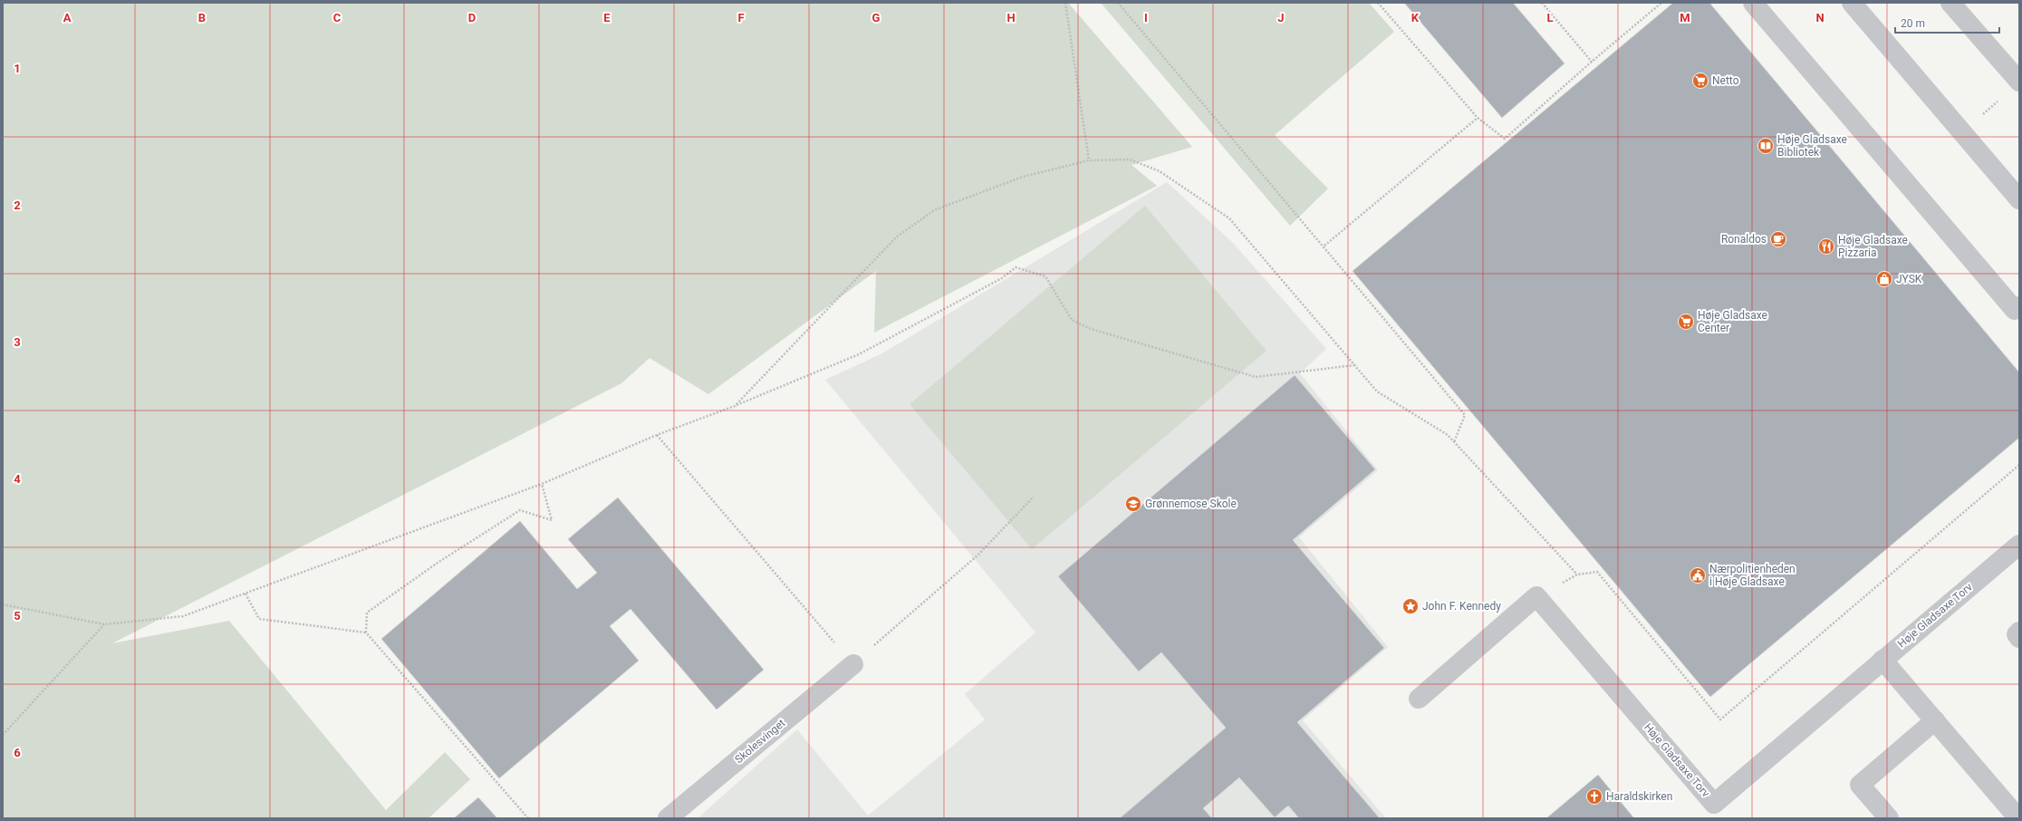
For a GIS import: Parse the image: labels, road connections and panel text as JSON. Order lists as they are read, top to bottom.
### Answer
{
  "streets": {
    "street": ["Høje Gladsaxe Torv", "Skolesvinget"]
  },
  "places": {
    "supermarket": ["Netto", "Høje Gladsaxe Center"],
    "library": ["Høje Gladsaxe Bibliotek"],
    "cafe": ["Ronaldos"],
    "restaurant": ["Høje Gladsaxe Pizzaria"],
    "shop": ["JYSK"],
    "school or university": ["Grønnemose Skole"],
    "public building": ["Nærpolitienheden i Høje Gladsaxe"],
    "place": ["John F. Kennedy"],
    "church": ["Haraldskirken"]
  },
  "scale_bar": "20 m",
  "grid": {
    "columns": [
      "A",
      "B",
      "C",
      "D",
      "E",
      "F",
      "G",
      "H",
      "I",
      "J",
      "K",
      "L",
      "M",
      "N"
    ],
    "rows": [
      "1",
      "2",
      "3",
      "4",
      "5",
      "6"
    ]
  }
}
